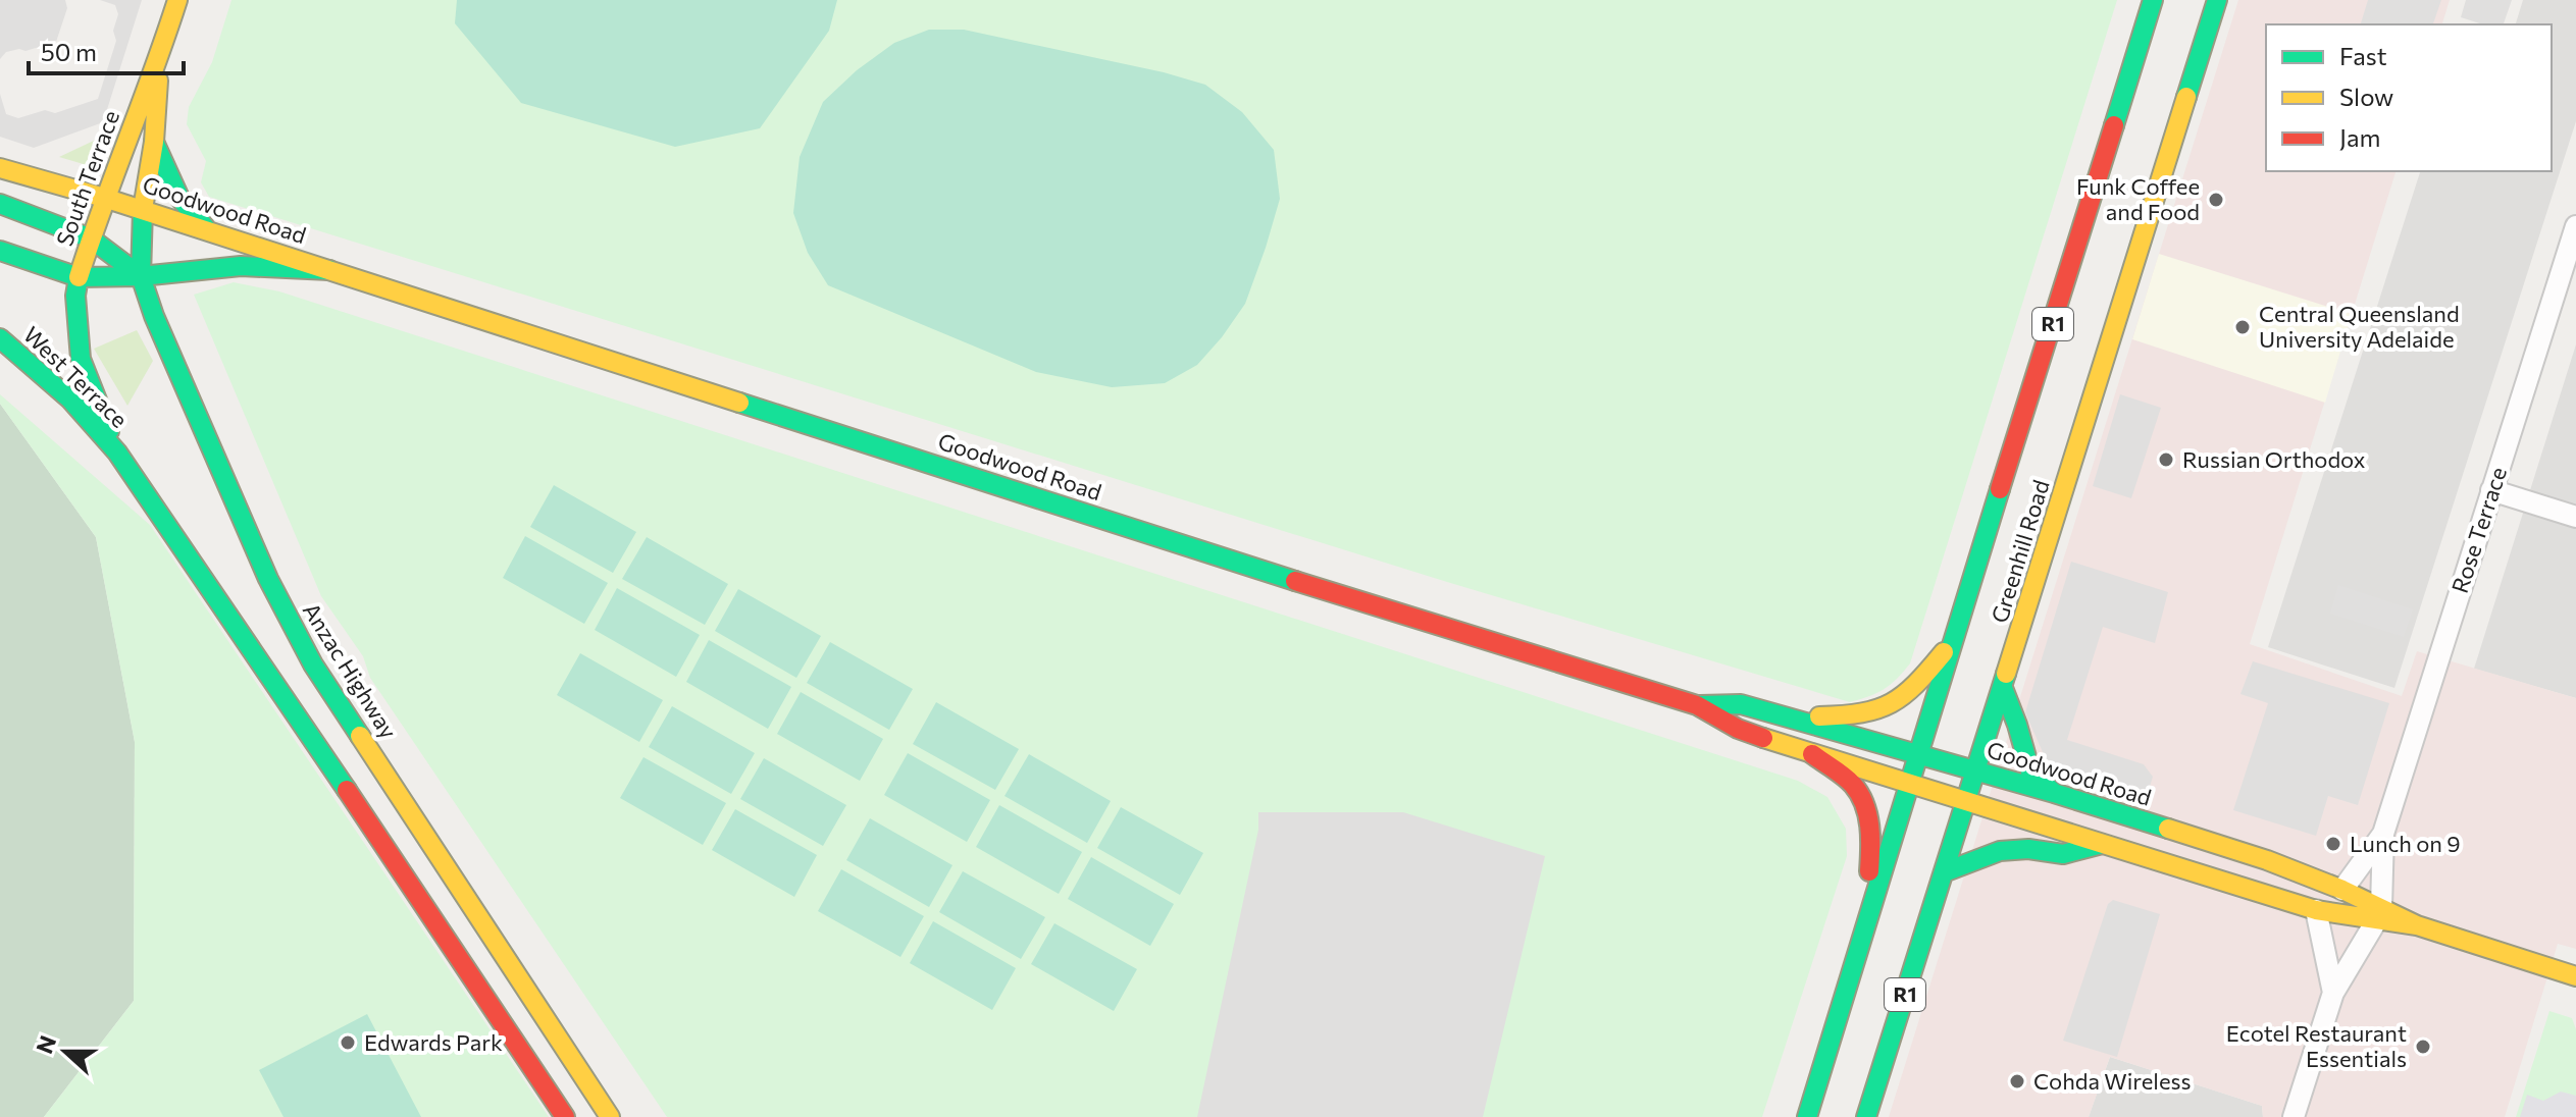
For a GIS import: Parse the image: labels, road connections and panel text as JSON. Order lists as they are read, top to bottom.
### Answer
{
  "streets": {
    "main road": [
      "South Terrace",
      "Goodwood Road",
      "R1",
      "West Terrace",
      "Greenhill Road",
      "Anzac Highway"
    ],
    "street": ["Rose Terrace"]
  },
  "crossings": [
    ["South Terrace", "Goodwood Road"],
    ["South Terrace", "West Terrace"],
    ["South Terrace", "Anzac Highway"],
    ["Goodwood Road", "Rose Terrace"],
    ["Goodwood Road", "Greenhill Road"],
    ["Goodwood Road", "Anzac Highway"]
  ],
  "places": [
    "Funk Coffee and Food",
    "Central Queensland University Adelaide",
    "Russian Orthodox",
    "Lunch on 9",
    "Edwards Park",
    "Ecotel Restaurant Essentials",
    "Cohda Wireless"
  ],
  "legend": ["Fast", "Slow", "Jam"],
  "scale_bar": "50 m",
  "north": "left"
}
